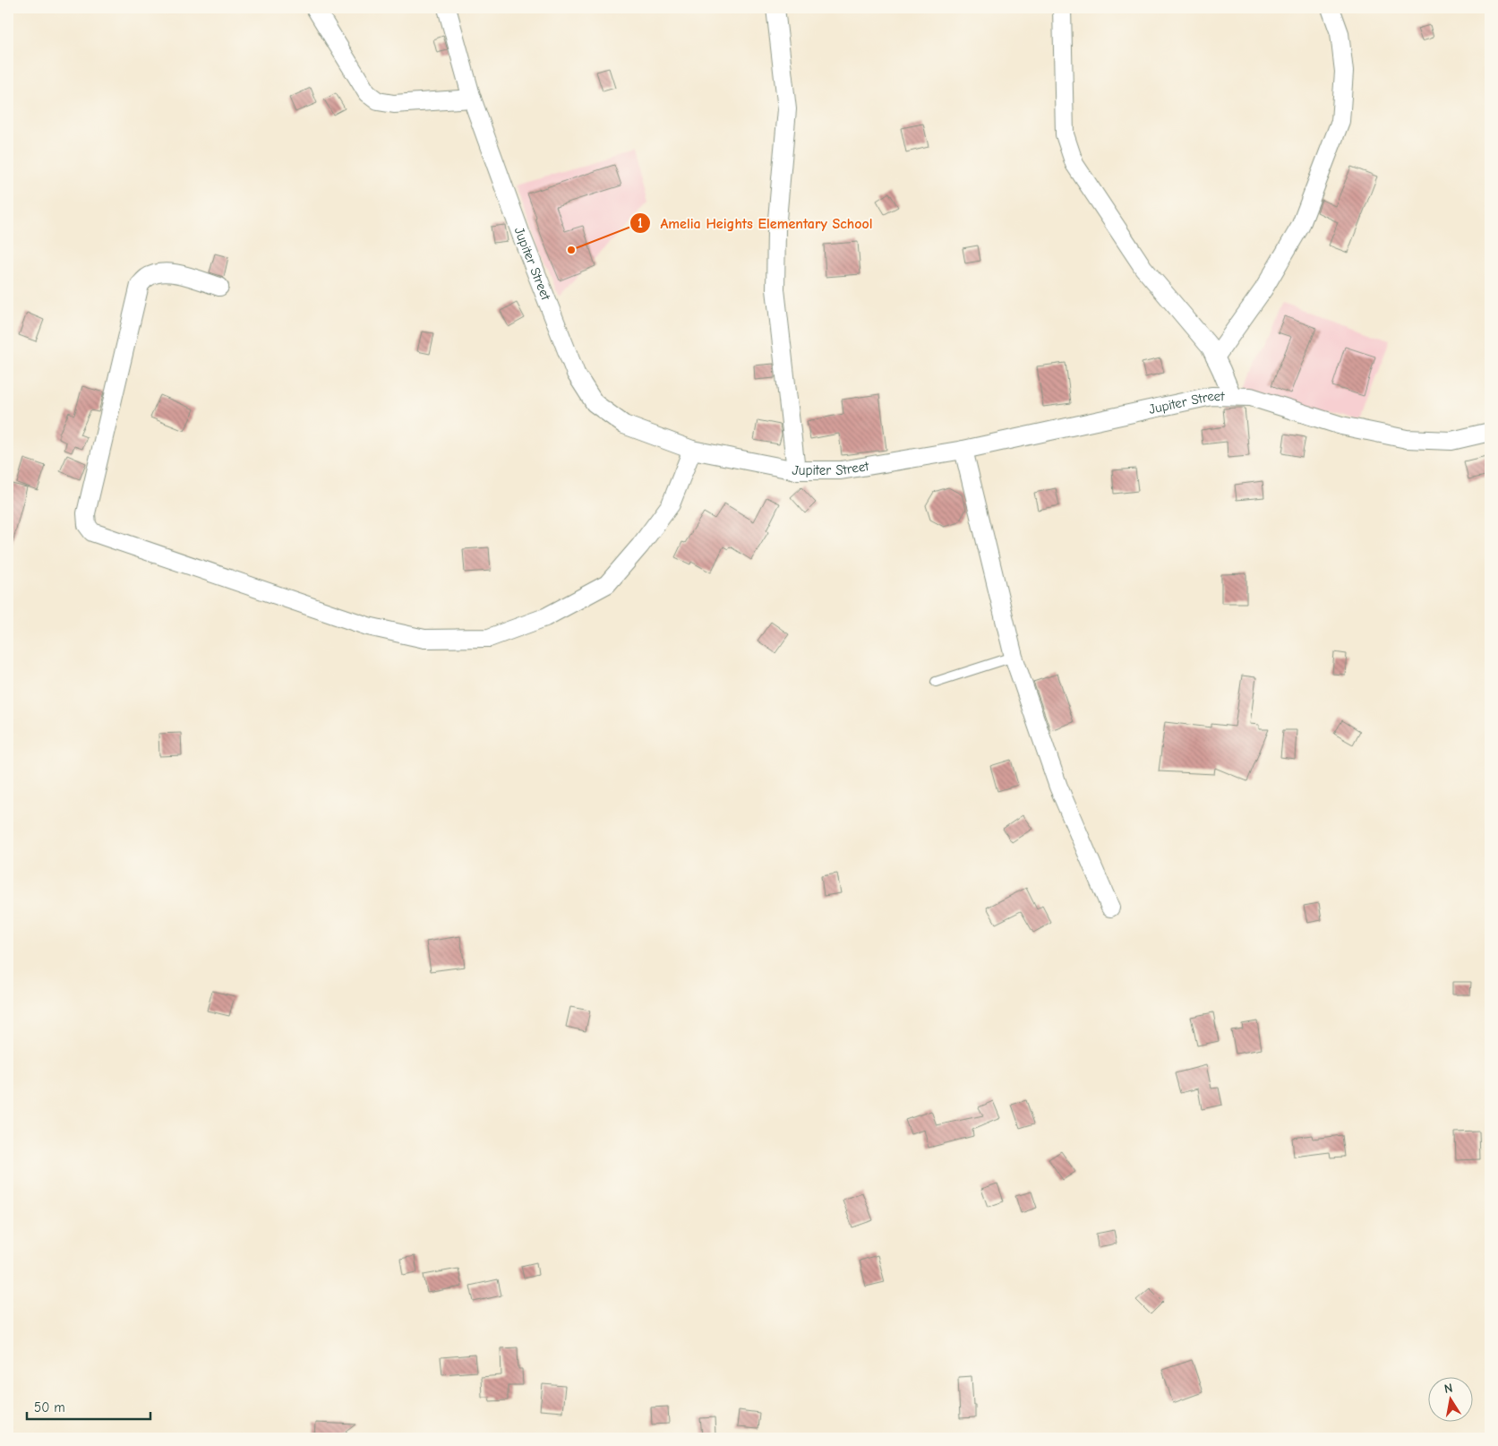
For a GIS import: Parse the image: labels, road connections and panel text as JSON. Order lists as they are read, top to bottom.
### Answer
{
  "streets": {
    "street": ["Jupiter Street"]
  },
  "places": ["Amelia Heights Elementary School"],
  "scale_bar": "50 m",
  "north": "top"
}
